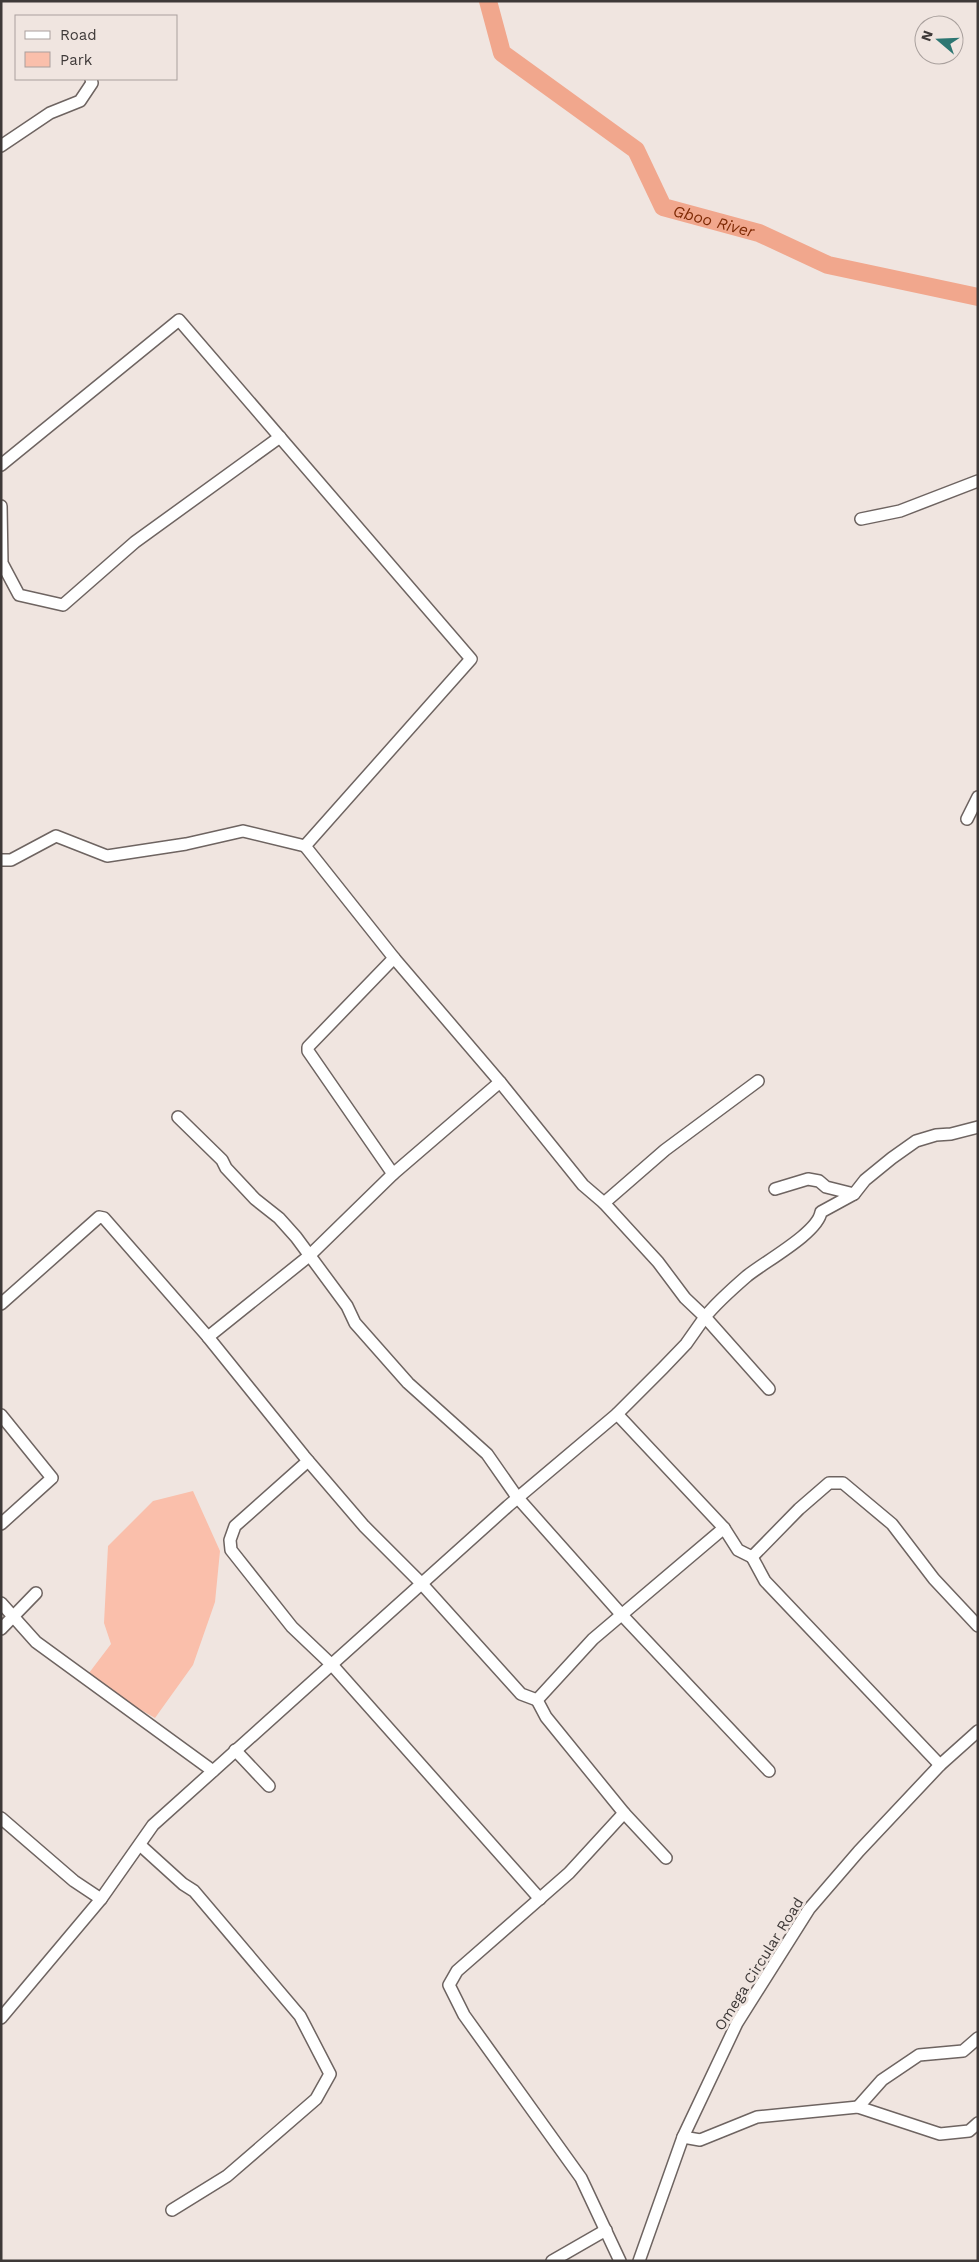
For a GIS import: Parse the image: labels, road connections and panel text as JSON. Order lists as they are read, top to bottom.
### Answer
{
  "streets": {
    "street": ["Omega Circular Road"]
  },
  "water": ["Gboo River"],
  "legend": ["Road", "Park"],
  "north": "left"
}
